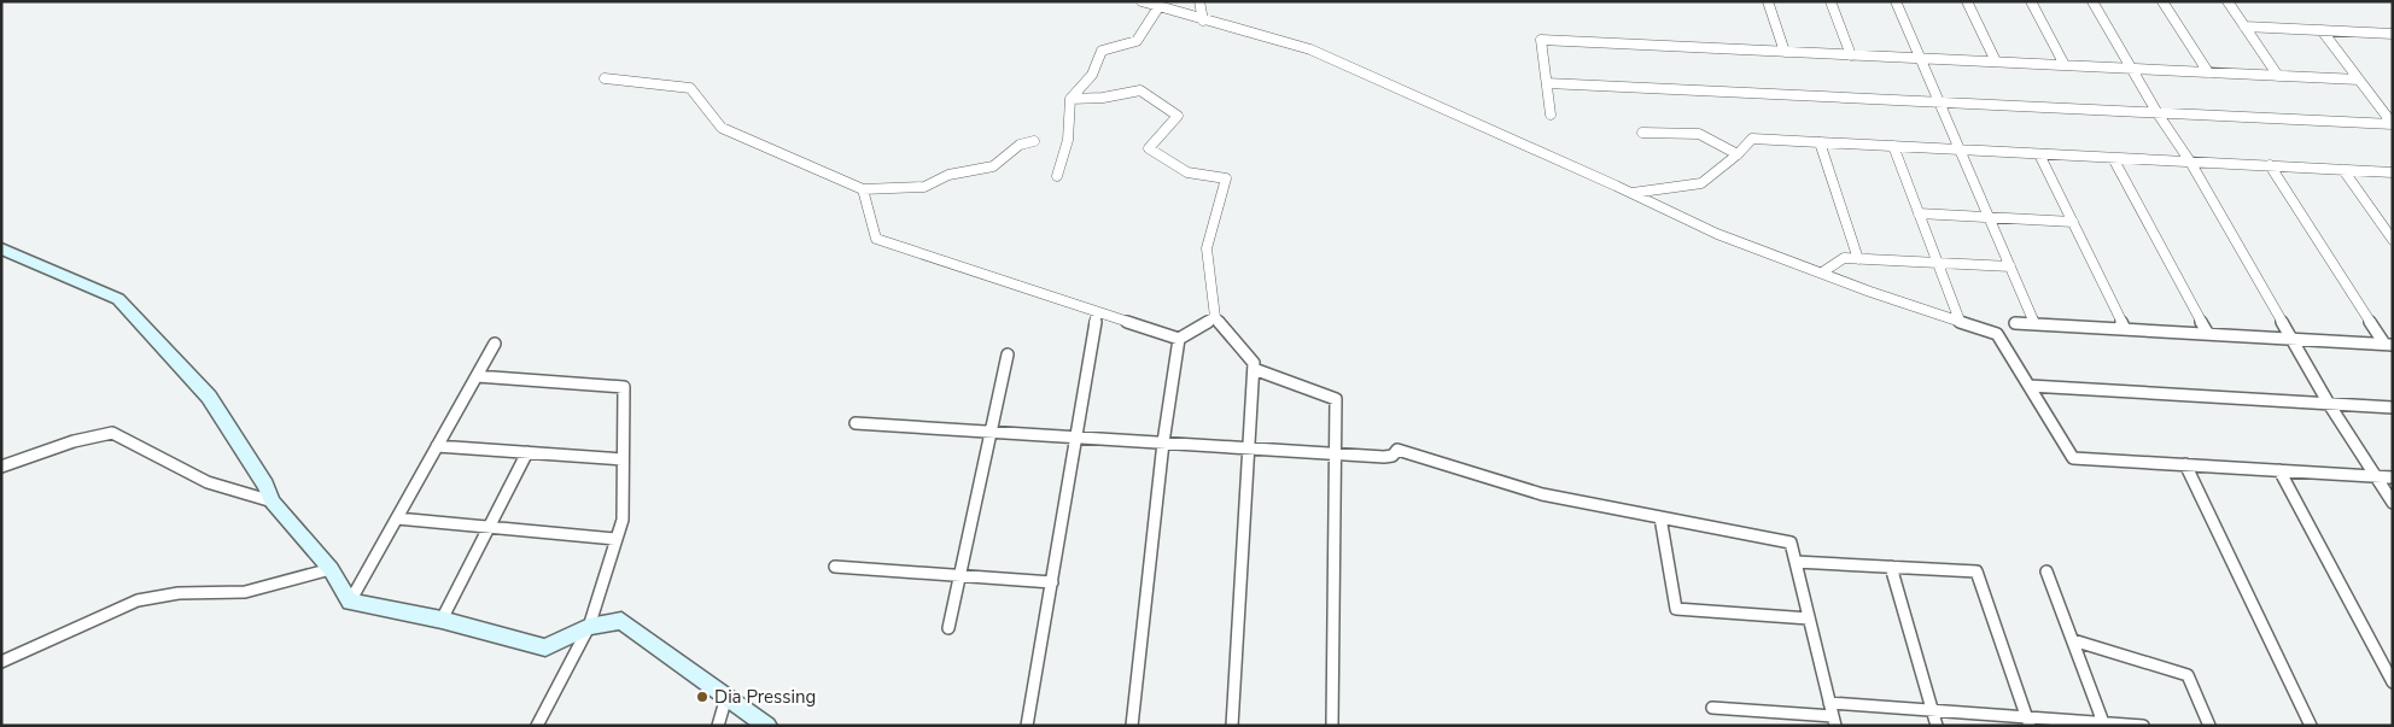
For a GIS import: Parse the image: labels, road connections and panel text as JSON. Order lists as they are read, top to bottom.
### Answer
{
  "places": ["Dia Pressing"]
}
